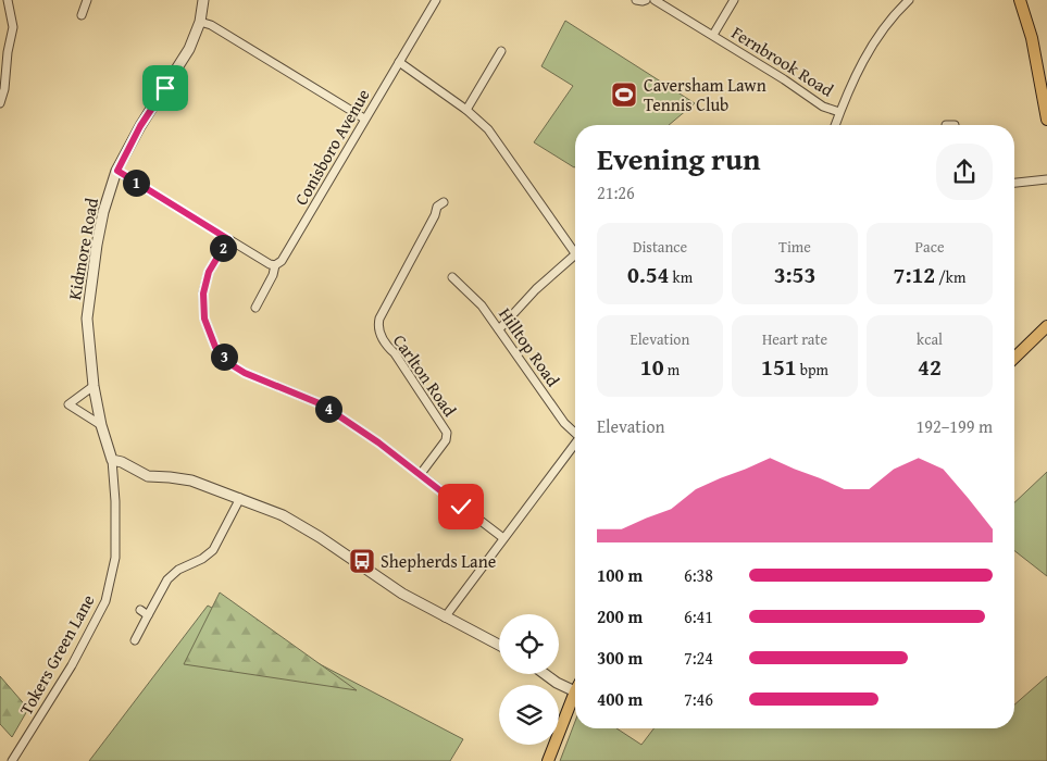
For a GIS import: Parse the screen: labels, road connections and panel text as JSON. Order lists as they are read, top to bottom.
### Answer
{
  "streets": {
    "street": [
      "Fernbrook Road",
      "Conisboro Avenue",
      "Kidmore Road",
      "Hilltop Road",
      "Carlton Road",
      "Tokers Green Lane"
    ]
  },
  "crossings": [
    ["Kidmore Road", "Tokers Green Lane"]
  ],
  "places": {
    "sports": ["Caversham Lawn Tennis Club"],
    "bus stop": ["Shepherds Lane"]
  },
  "page": {
    "heading": ["Evening run", "21:26"],
    "pins": [
      "1",
      "2",
      "3",
      "4"
    ],
    "stats": [
      ["Distance", "0.54 km"],
      ["Time", "3:53"],
      ["Pace", "7:12 /km"],
      ["Elevation", "10 m"],
      ["Heart rate", "151 bpm"],
      ["kcal", "42"]
    ],
    "chart": ["Elevation", "192–199 m"],
    "list": [
      {
        "name": "100 m",
        "note": "6:38"
      },
      {
        "name": "200 m",
        "note": "6:41"
      },
      {
        "name": "300 m",
        "note": "7:24"
      },
      {
        "name": "400 m",
        "note": "7:46"
      }
    ]
  }
}
